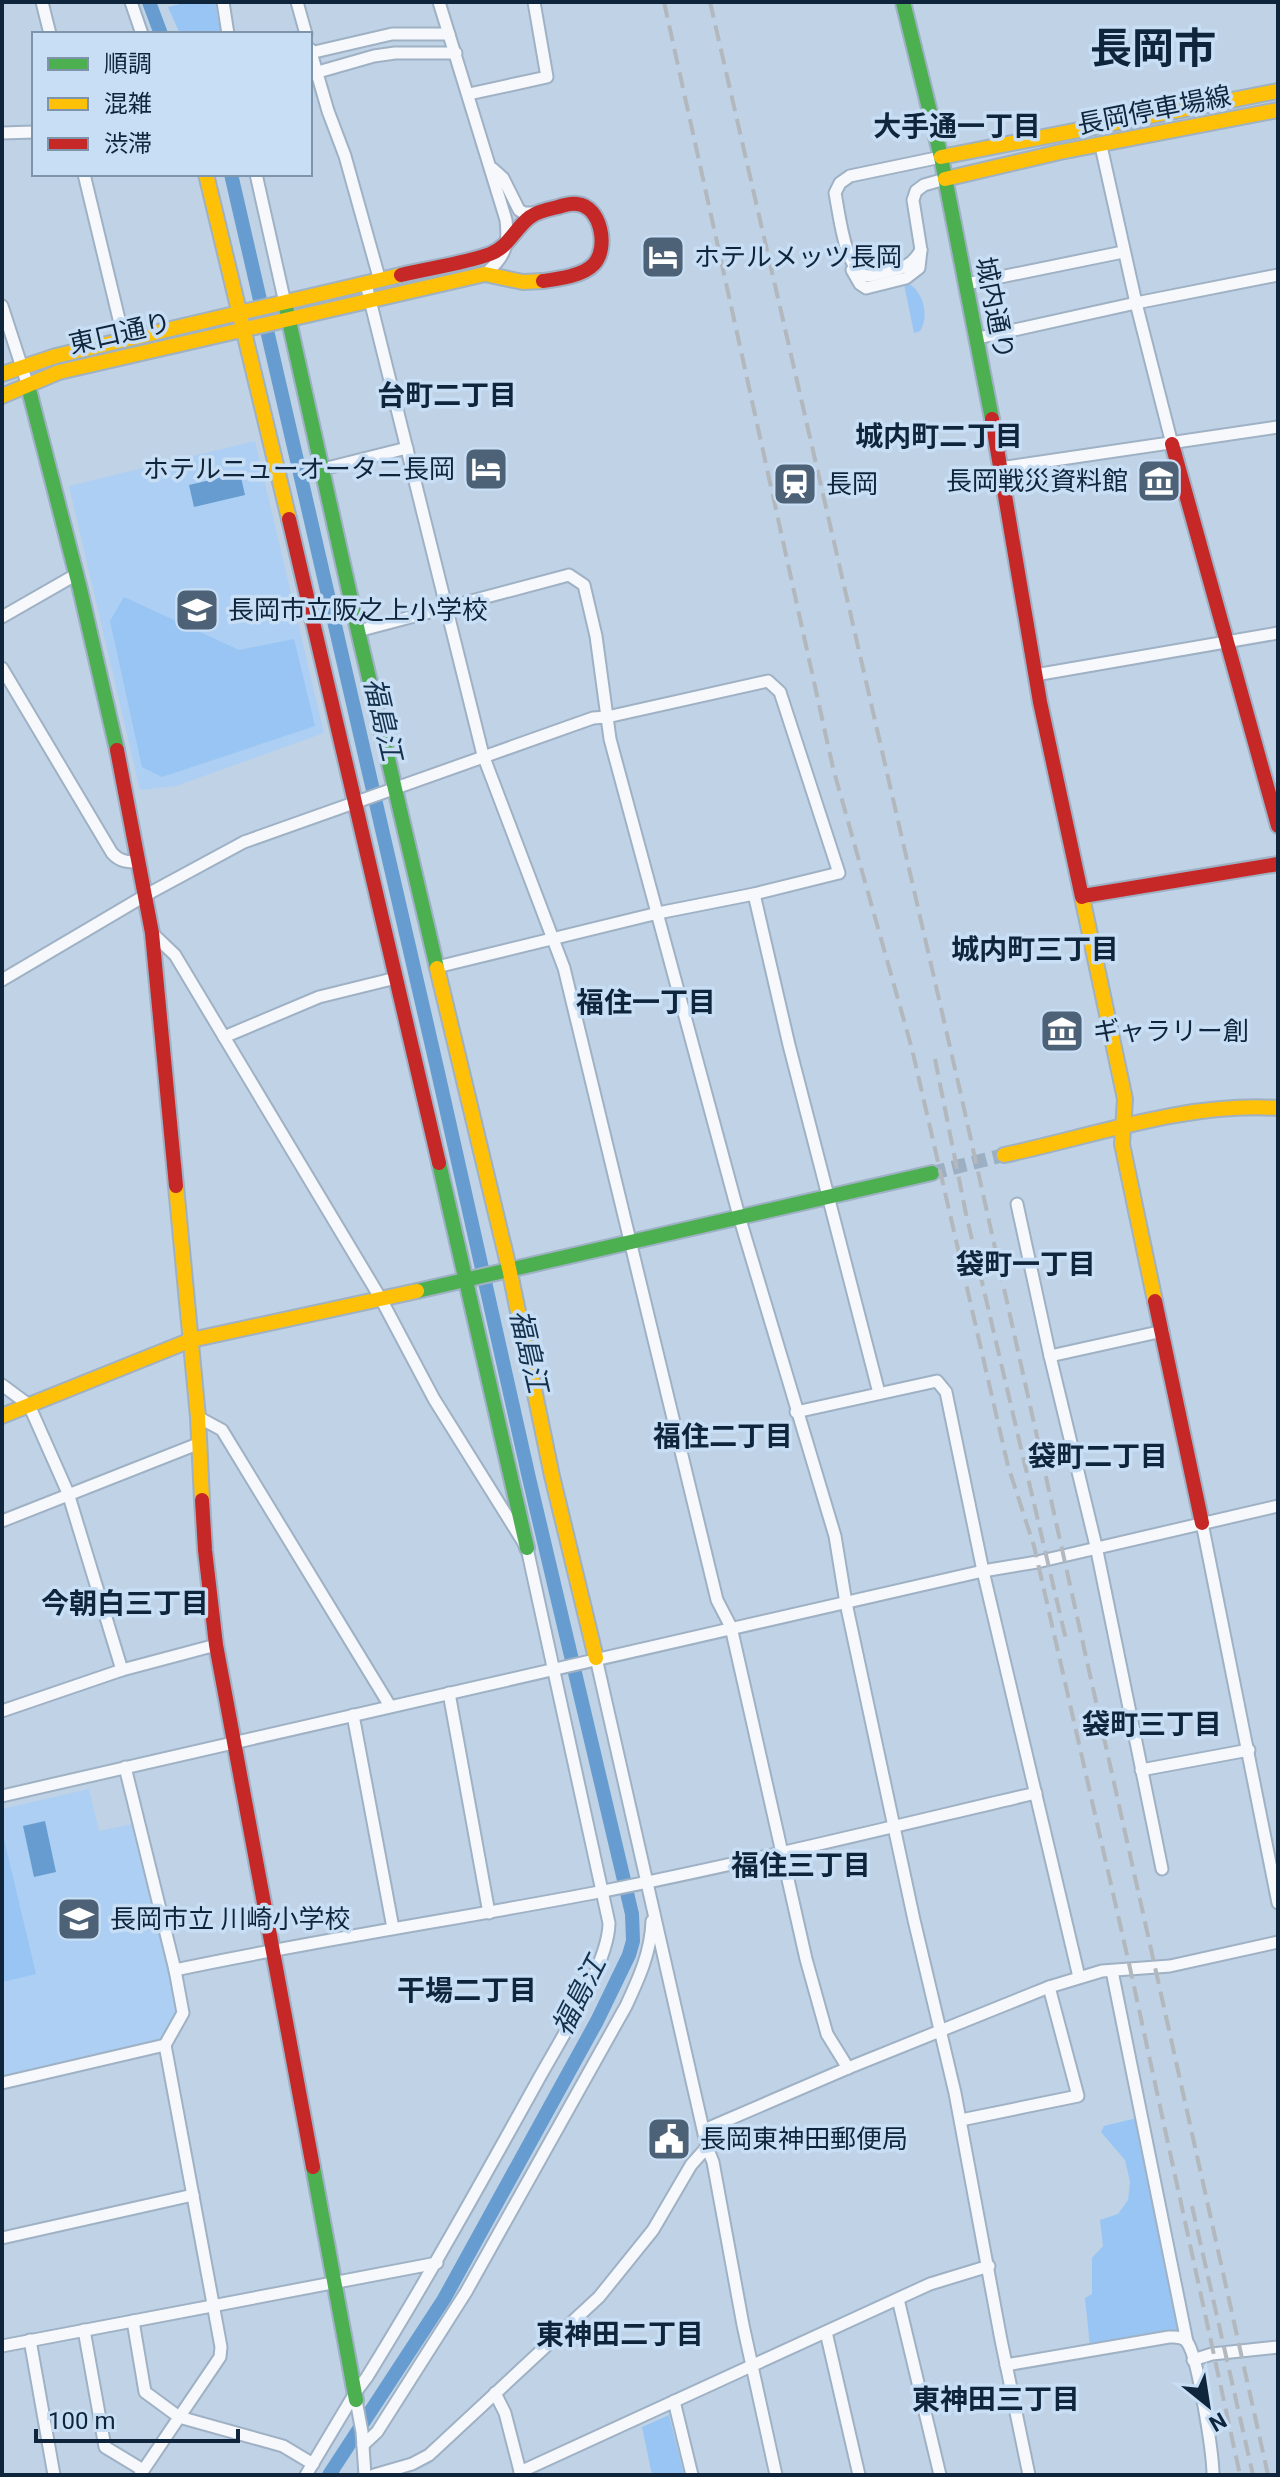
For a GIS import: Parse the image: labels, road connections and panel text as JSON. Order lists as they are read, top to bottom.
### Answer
{
  "streets": {
    "street": ["長岡停車場線", "城内通り", "東口通り"]
  },
  "crossings": [
    ["長岡停車場線", "城内通り"]
  ],
  "districts": [
    "長岡市",
    "大手通一丁目",
    "台町二丁目",
    "城内町二丁目",
    "城内町三丁目",
    "福住一丁目",
    "袋町一丁目",
    "福住二丁目",
    "袋町二丁目",
    "今朝白三丁目",
    "袋町三丁目",
    "福住三丁目",
    "干場二丁目",
    "東神田二丁目",
    "東神田三丁目"
  ],
  "water": ["福島江"],
  "places": {
    "hotel": ["ホテルメッツ長岡", "ホテルニューオータニ長岡"],
    "museum": ["長岡戦災資料館", "ギャラリー創"],
    "station": ["長岡"],
    "school or university": ["長岡市立阪之上小学校", "長岡市立 川崎小学校"],
    "public building": ["長岡東神田郵便局"]
  },
  "legend": ["順調", "混雑", "渋滞"],
  "scale_bar": "100 m",
  "north": "bottom right"
}
